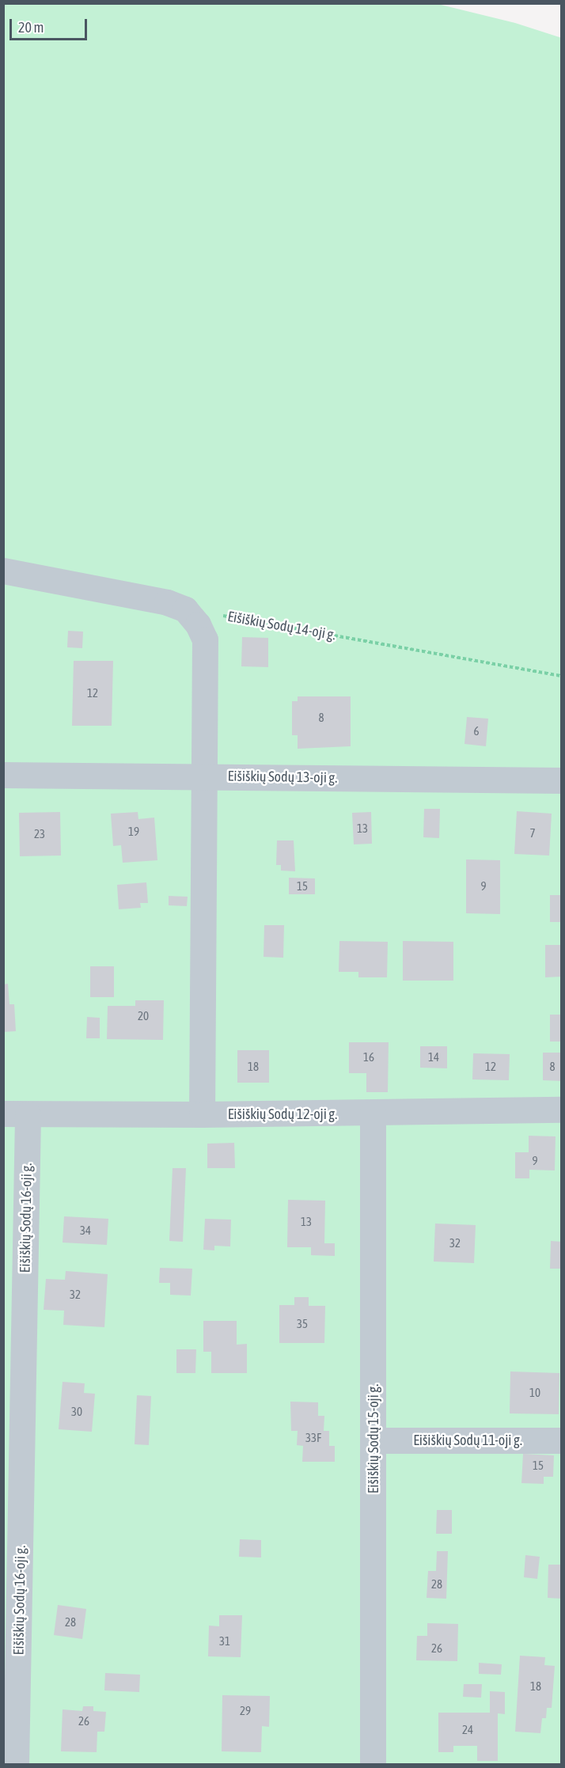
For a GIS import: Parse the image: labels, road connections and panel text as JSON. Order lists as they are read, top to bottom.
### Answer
{
  "streets": {
    "street": [
      "Eišiškių Sodų 13-oji g.",
      "Eišiškių Sodų 12-oji g.",
      "Eišiškių Sodų 16-oji g.",
      "Eišiškių Sodų 15-oji g.",
      "Eišiškių Sodų 11-oji g."
    ],
    "path": ["Eišiškių Sodų 14-oji g."]
  },
  "crossings": [
    ["Eišiškių Sodų 12-oji g.", "Eišiškių Sodų 16-oji g."],
    ["Eišiškių Sodų 12-oji g.", "Eišiškių Sodų 15-oji g."],
    ["Eišiškių Sodų 15-oji g.", "Eišiškių Sodų 11-oji g."]
  ],
  "house_numbers": [
    "12",
    "8",
    "6",
    "13",
    "19",
    "7",
    "23",
    "15",
    "9",
    "20",
    "16",
    "14",
    "18",
    "12",
    "8",
    "9",
    "13",
    "34",
    "32",
    "32",
    "35",
    "10",
    "30",
    "33F",
    "15",
    "28",
    "28",
    "31",
    "26",
    "18",
    "29",
    "26",
    "24"
  ],
  "scale_bar": "20 m"
}
